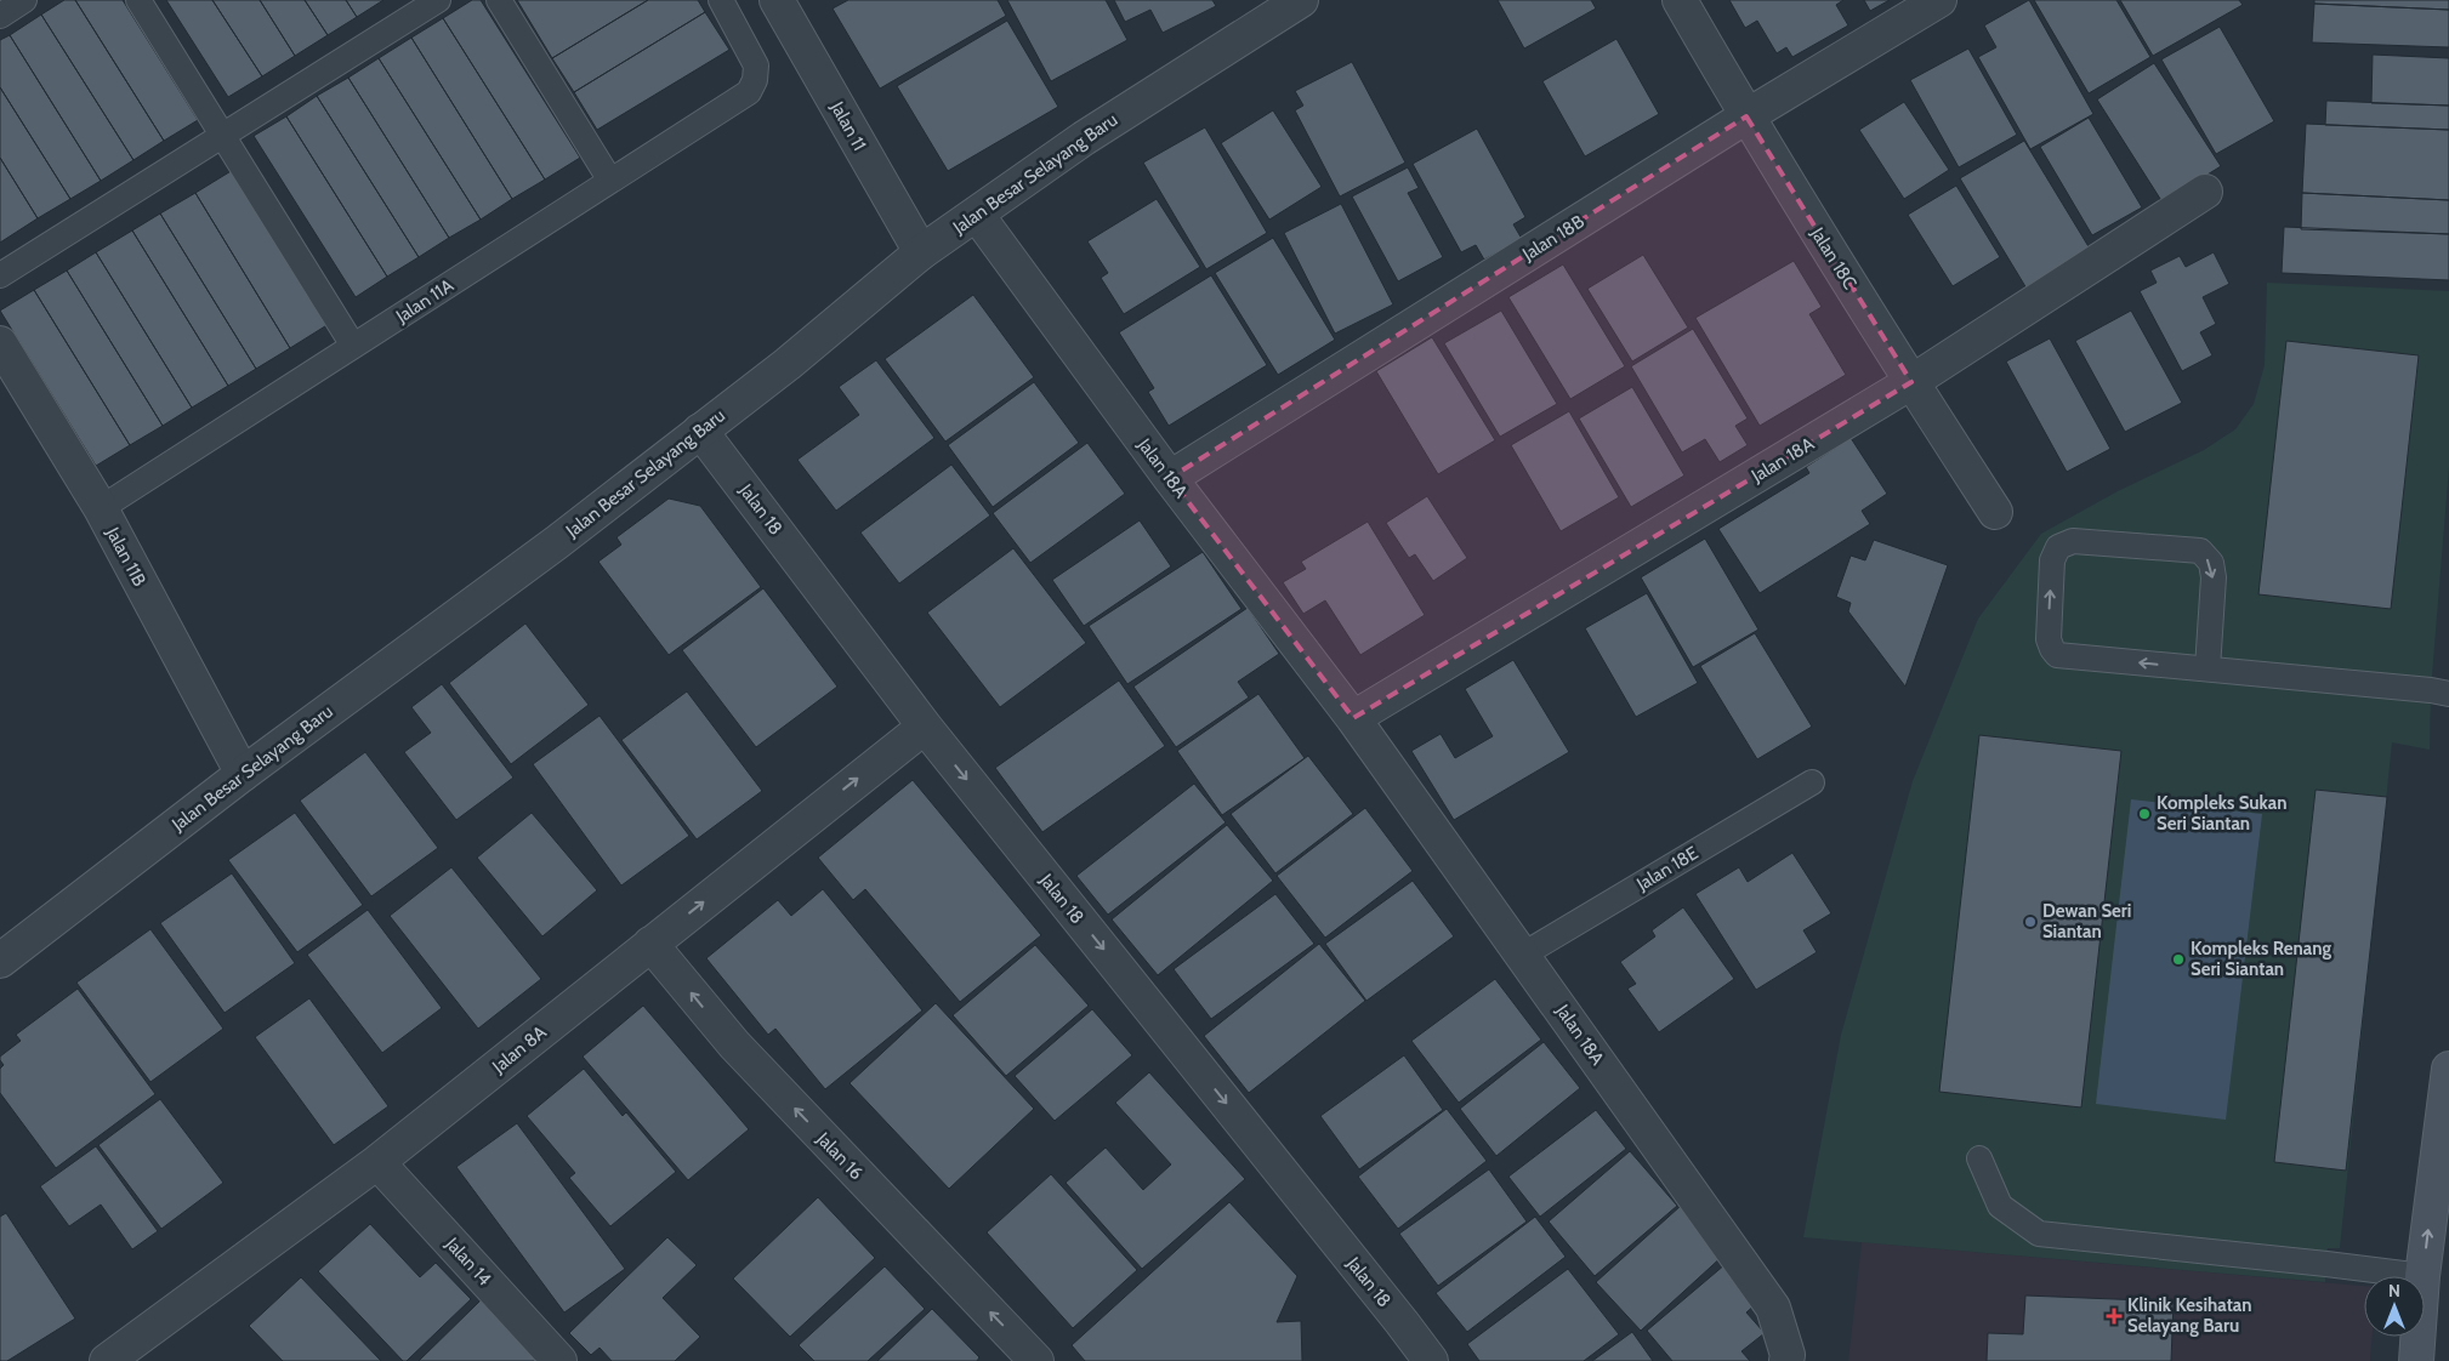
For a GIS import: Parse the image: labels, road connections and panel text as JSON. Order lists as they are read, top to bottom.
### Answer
{
  "streets": {
    "street": [
      "Jalan 11",
      "Jalan Besar Selayang Baru",
      "Jalan 18B",
      "Jalan 18C",
      "Jalan 18A",
      "Jalan 18",
      "Jalan 11B",
      "Jalan 8A",
      "Jalan 16",
      "Jalan 14"
    ],
    "lane": ["Jalan 11A", "Jalan 18E"]
  },
  "crossings": [
    ["Jalan 11", "Jalan Besar Selayang Baru"],
    ["Jalan Besar Selayang Baru", "Jalan 18A"],
    ["Jalan Besar Selayang Baru", "Jalan 18"],
    ["Jalan Besar Selayang Baru", "Jalan 11B"],
    ["Jalan 18B", "Jalan 18C"],
    ["Jalan 18B", "Jalan 18A"],
    ["Jalan 18C", "Jalan 18A"],
    ["Jalan 11A", "Jalan 11B"],
    ["Jalan 18A", "Jalan 18E"],
    ["Jalan 18", "Jalan 8A"],
    ["Jalan 8A", "Jalan 16"],
    ["Jalan 8A", "Jalan 14"]
  ],
  "one_way": ["Jalan 18", "Jalan 16"],
  "places": {
    "other": ["Kompleks Sukan Seri Siantan", "Dewan Seri Siantan", "Kompleks Renang Seri Siantan"],
    "health": ["Klinik Kesihatan Selayang Baru"]
  },
  "north": "top"
}
